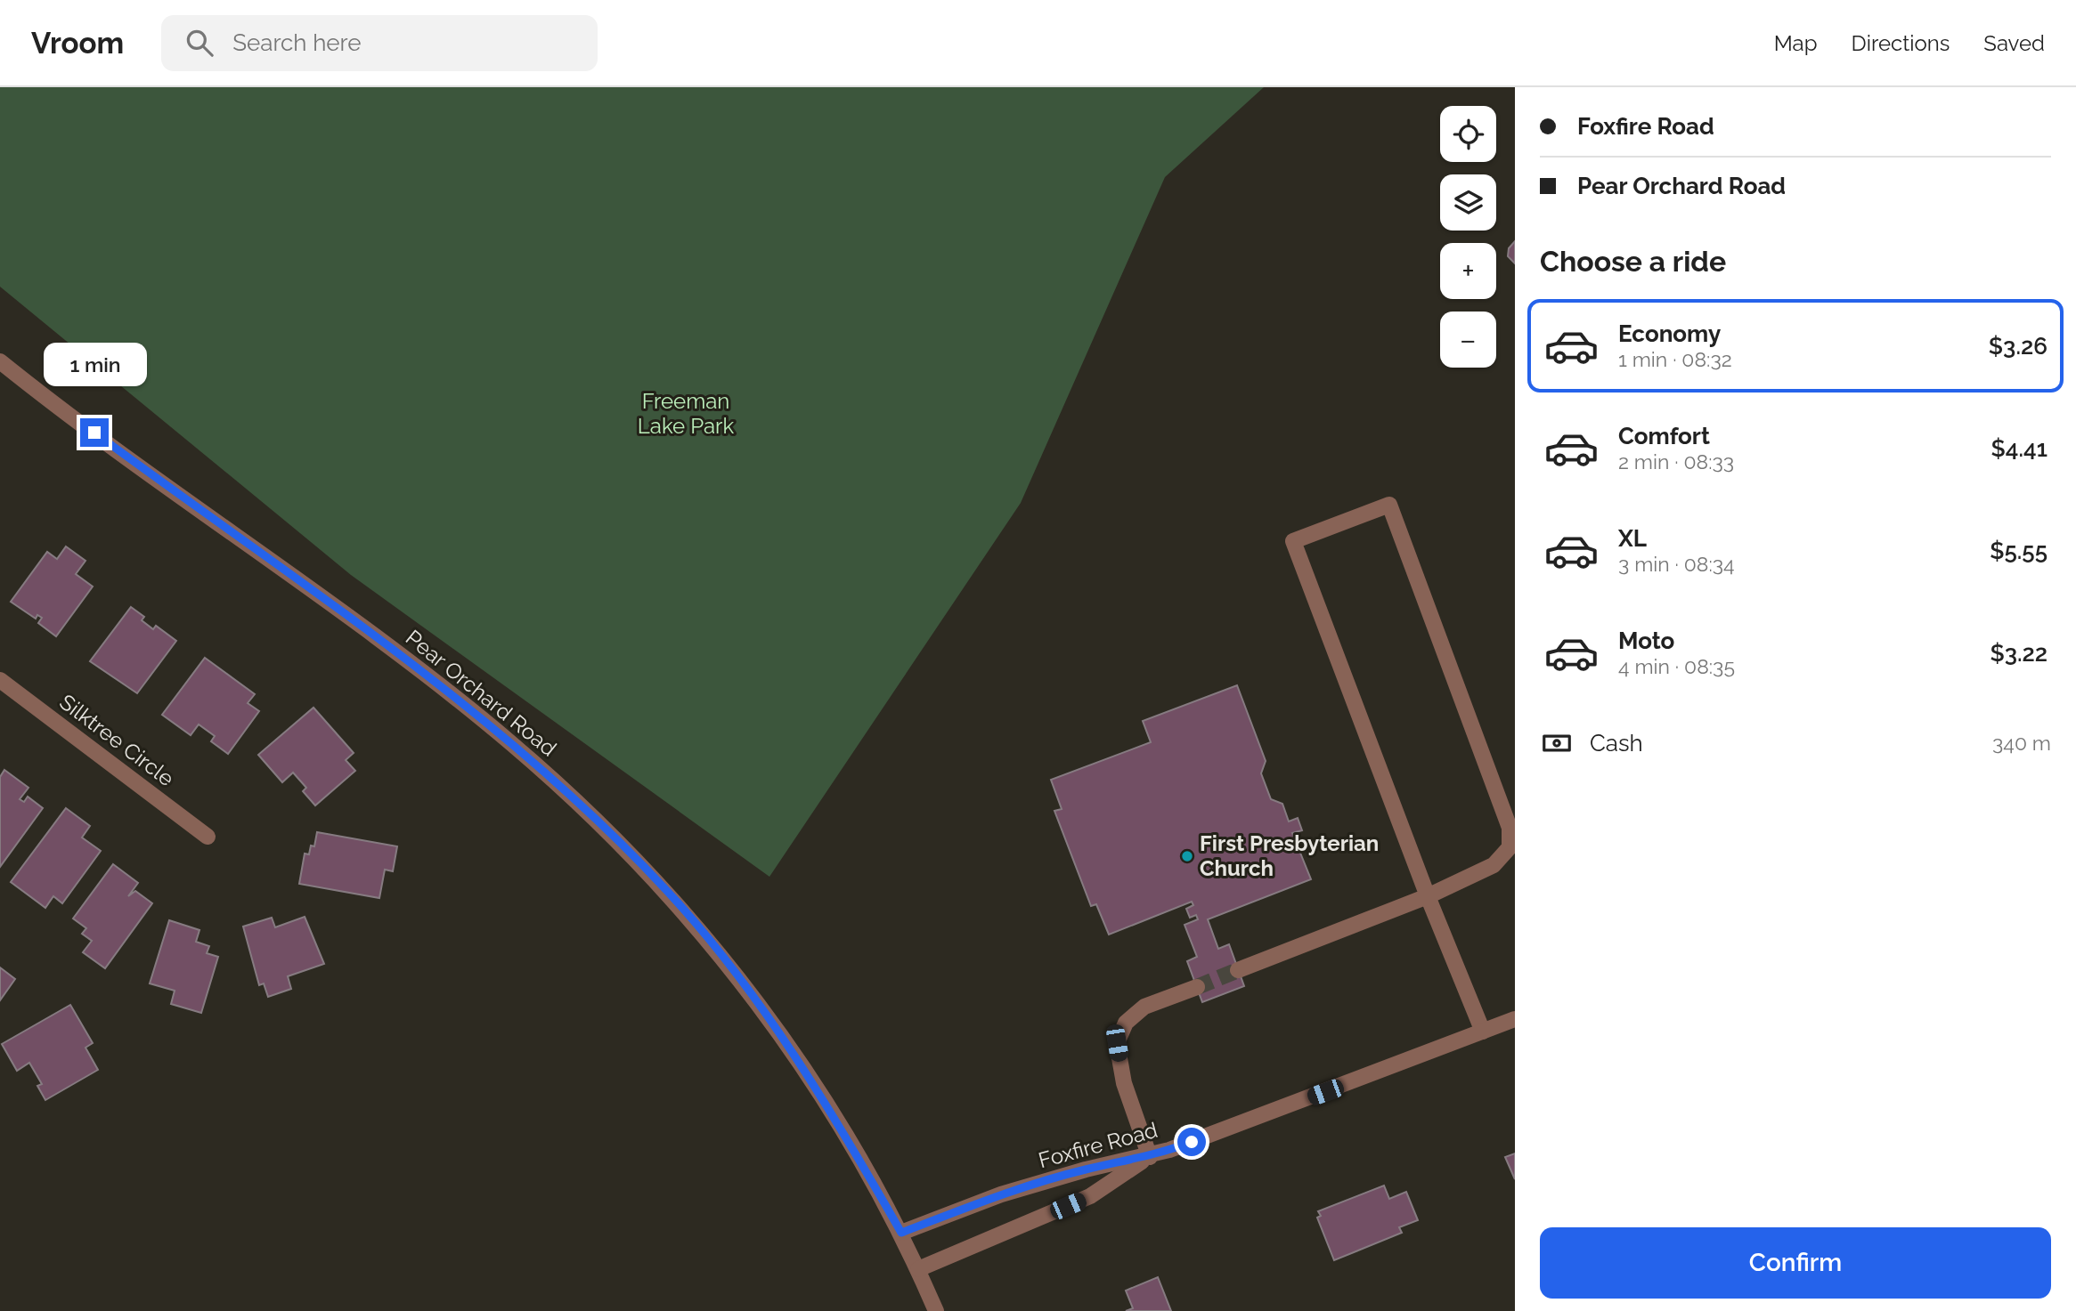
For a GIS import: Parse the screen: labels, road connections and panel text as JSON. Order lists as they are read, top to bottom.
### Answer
{
  "streets": {
    "street": ["Pear Orchard Road", "Silktree Circle", "Foxfire Road"]
  },
  "crossings": [
    ["Pear Orchard Road", "Foxfire Road"]
  ],
  "parks": ["Freeman Lake Park"],
  "places": ["First Presbyterian Church"],
  "page": {
    "header": "Vroom",
    "search": "Search here",
    "nav": ["Map", "Directions", "Saved"],
    "banner": ["Foxfire Road", "Pear Orchard Road"],
    "map_buttons": ["+", "−"],
    "heading": "Choose a ride",
    "list": [
      {
        "name": "Economy",
        "note": "1 min · 08:32",
        "value": "$3.26"
      },
      {
        "name": "Comfort",
        "note": "2 min · 08:33",
        "value": "$4.41"
      },
      {
        "name": "XL",
        "note": "3 min · 08:34",
        "value": "$5.55"
      },
      {
        "name": "Moto",
        "note": "4 min · 08:35",
        "value": "$3.22"
      }
    ],
    "bubble": "1 min",
    "pay": ["Cash", "340 m"],
    "buttons": "Confirm"
  }
}
